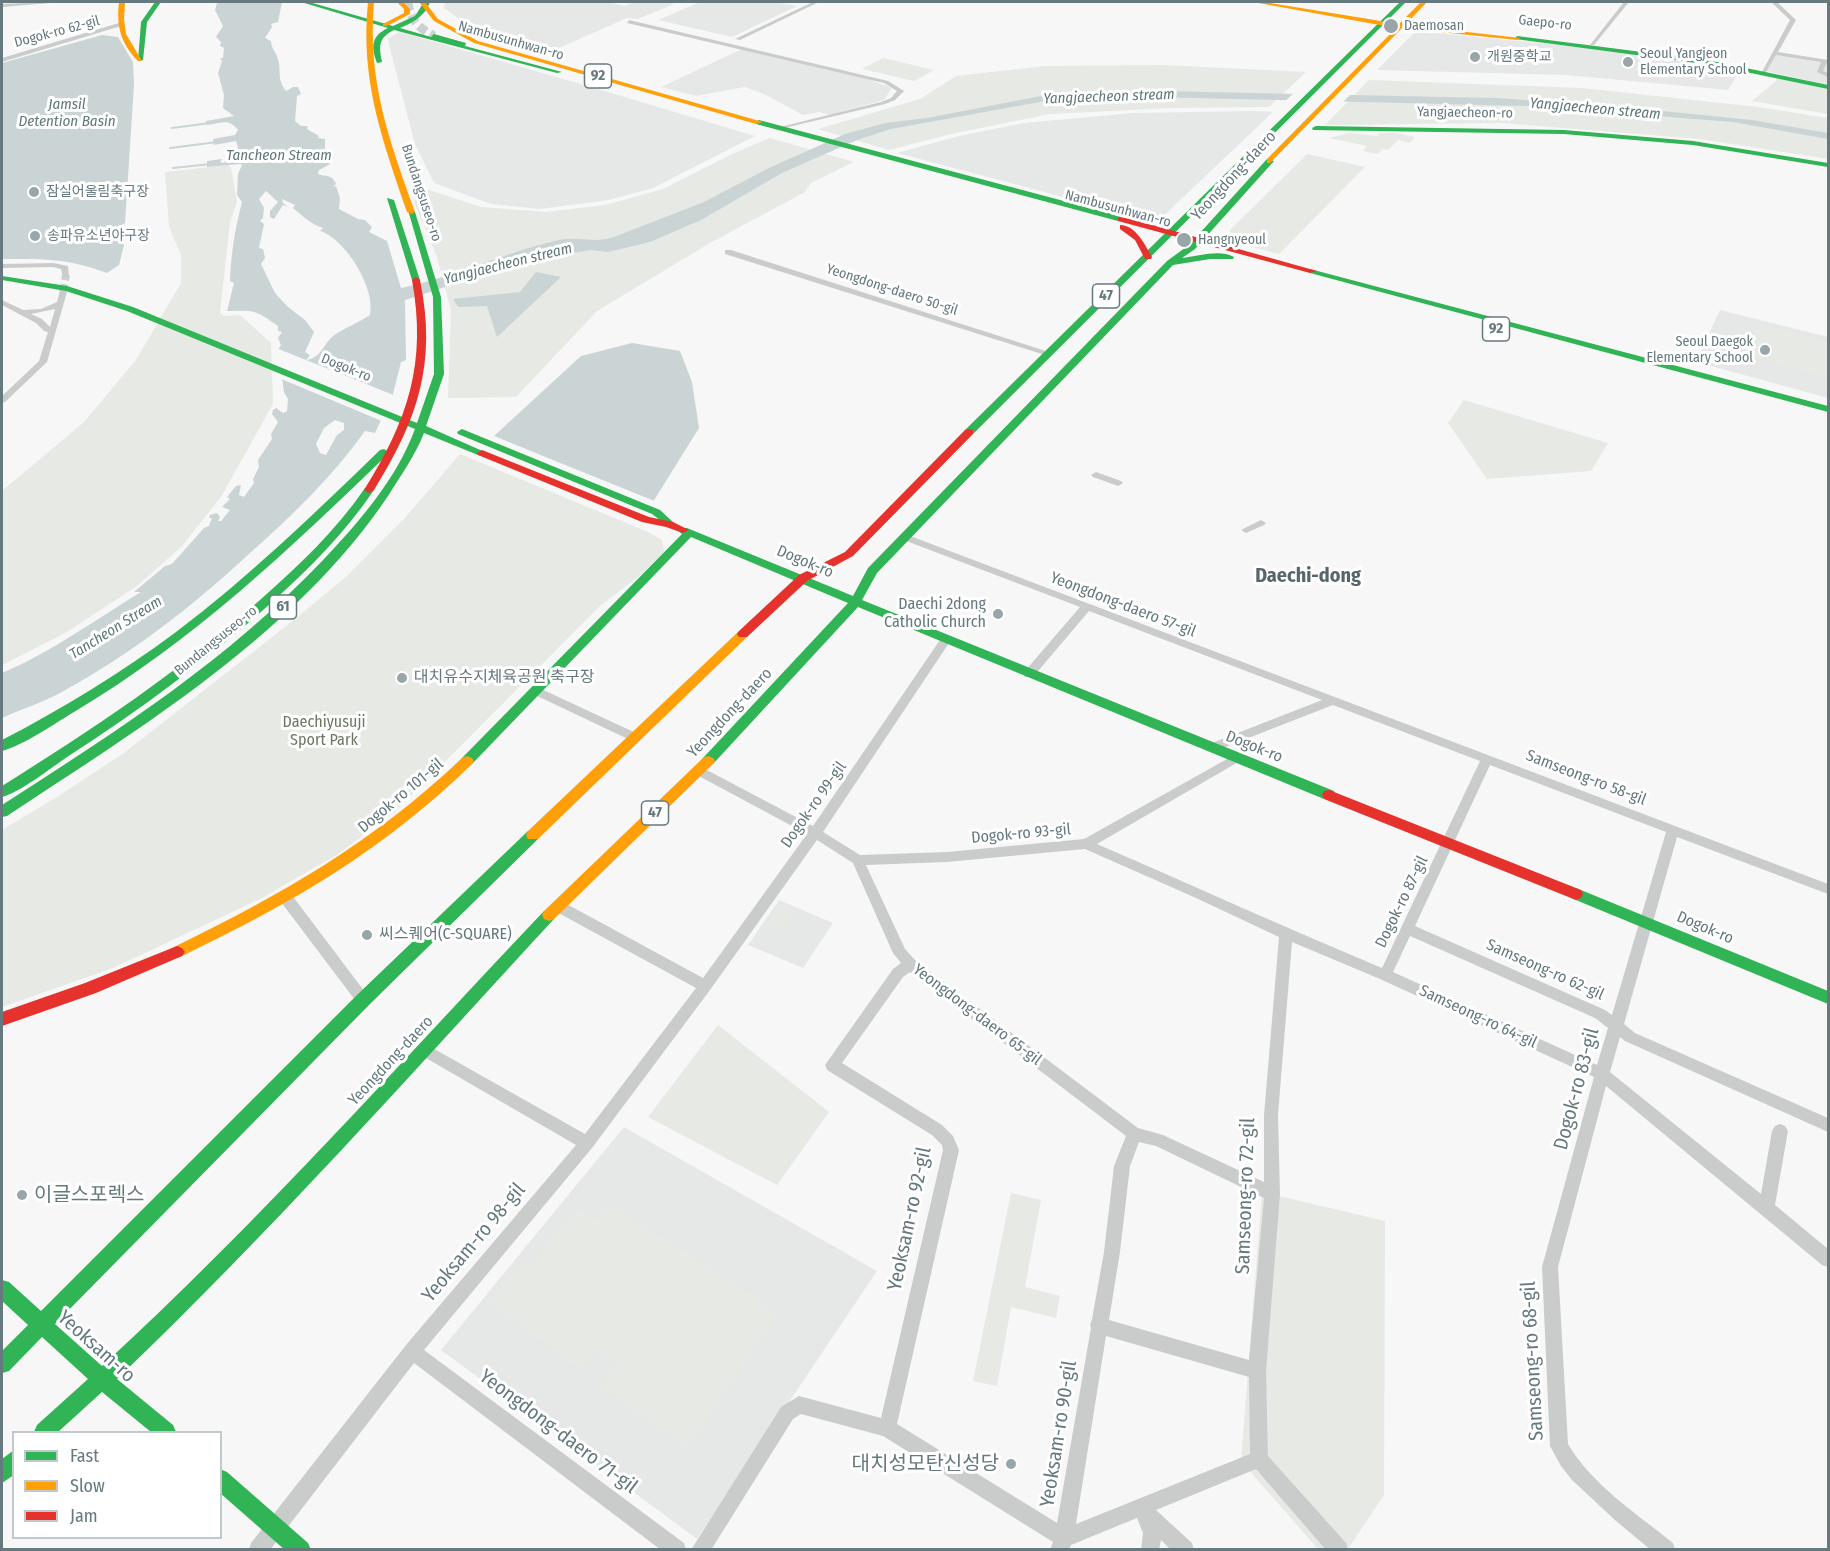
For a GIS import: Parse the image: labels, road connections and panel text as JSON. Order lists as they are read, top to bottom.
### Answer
{
  "streets": {
    "main road": [
      "Gaepo-ro",
      "Nambusunhwan-ro",
      "92",
      "Yangjaecheon-ro",
      "Yeongdong-daero",
      "Bundangsuseo-ro",
      "47",
      "Dogok-ro",
      "61",
      "Dogok-ro 101-gil",
      "Yeoksam-ro"
    ],
    "street": [
      "Dogok-ro 62-gil",
      "Yeongdong-daero 50-gil",
      "Yeongdong-daero 57-gil",
      "Samseong-ro 58-gil",
      "Dogok-ro 99-gil",
      "Dogok-ro 93-gil",
      "Dogok-ro 87-gil",
      "Samseong-ro 62-gil",
      "Yeongdong-daero 65-gil",
      "Samseong-ro 64-gil",
      "Dogok-ro 83-gil",
      "Samseong-ro 72-gil",
      "Yeoksam-ro 92-gil",
      "Yeoksam-ro 98-gil",
      "Samseong-ro 68-gil",
      "Yeongdong-daero 71-gil",
      "Yeoksam-ro 90-gil"
    ]
  },
  "crossings": [
    ["Gaepo-ro", "Yeongdong-daero"],
    ["Nambusunhwan-ro", "Yeongdong-daero"],
    ["Yangjaecheon-ro", "Yeongdong-daero"],
    ["Yeongdong-daero", "Yeongdong-daero 50-gil"],
    ["Yeongdong-daero", "Dogok-ro"],
    ["Yeongdong-daero", "Yeongdong-daero 57-gil"],
    ["Yeongdong-daero", "Yeoksam-ro"],
    ["Dogok-ro", "Dogok-ro 101-gil"],
    ["Dogok-ro", "Dogok-ro 99-gil"],
    ["Dogok-ro", "Dogok-ro 93-gil"],
    ["Dogok-ro", "Dogok-ro 87-gil"],
    ["Dogok-ro", "Dogok-ro 83-gil"],
    ["Yeongdong-daero 57-gil", "Samseong-ro 58-gil"],
    ["Samseong-ro 58-gil", "Dogok-ro 87-gil"],
    ["Samseong-ro 58-gil", "Dogok-ro 83-gil"],
    ["Dogok-ro 99-gil", "Yeoksam-ro 98-gil"],
    ["Dogok-ro 93-gil", "Yeongdong-daero 65-gil"],
    ["Dogok-ro 93-gil", "Samseong-ro 64-gil"],
    ["Dogok-ro 87-gil", "Samseong-ro 62-gil"],
    ["Dogok-ro 87-gil", "Samseong-ro 64-gil"],
    ["Samseong-ro 62-gil", "Dogok-ro 83-gil"],
    ["Yeongdong-daero 65-gil", "Samseong-ro 72-gil"],
    ["Yeongdong-daero 65-gil", "Yeoksam-ro 92-gil"],
    ["Yeongdong-daero 65-gil", "Yeoksam-ro 90-gil"],
    ["Samseong-ro 64-gil", "Dogok-ro 83-gil"],
    ["Samseong-ro 64-gil", "Samseong-ro 72-gil"],
    ["Dogok-ro 83-gil", "Samseong-ro 68-gil"],
    ["Yeoksam-ro 98-gil", "Yeongdong-daero 71-gil"]
  ],
  "districts": ["Daechi-dong"],
  "water": ["Yangjaecheon stream", "Jamsil Detention Basin", "Tancheon Stream"],
  "parks": ["Daechiyusuji Sport Park"],
  "places": [
    "Daemosan",
    "개원중학교",
    "Seoul Yangjeon Elementary School",
    "잠실어울림축구장",
    "송파유소년야구장",
    "Hangnyeoul",
    "Seoul Daegok Elementary School",
    "Daechi 2dong Catholic Church",
    "대치유수지체육공원 축구장",
    "씨스퀘어(C-SQUARE)",
    "이글스포렉스",
    "대치성모탄신성당"
  ],
  "legend": ["Fast", "Slow", "Jam"]
}
